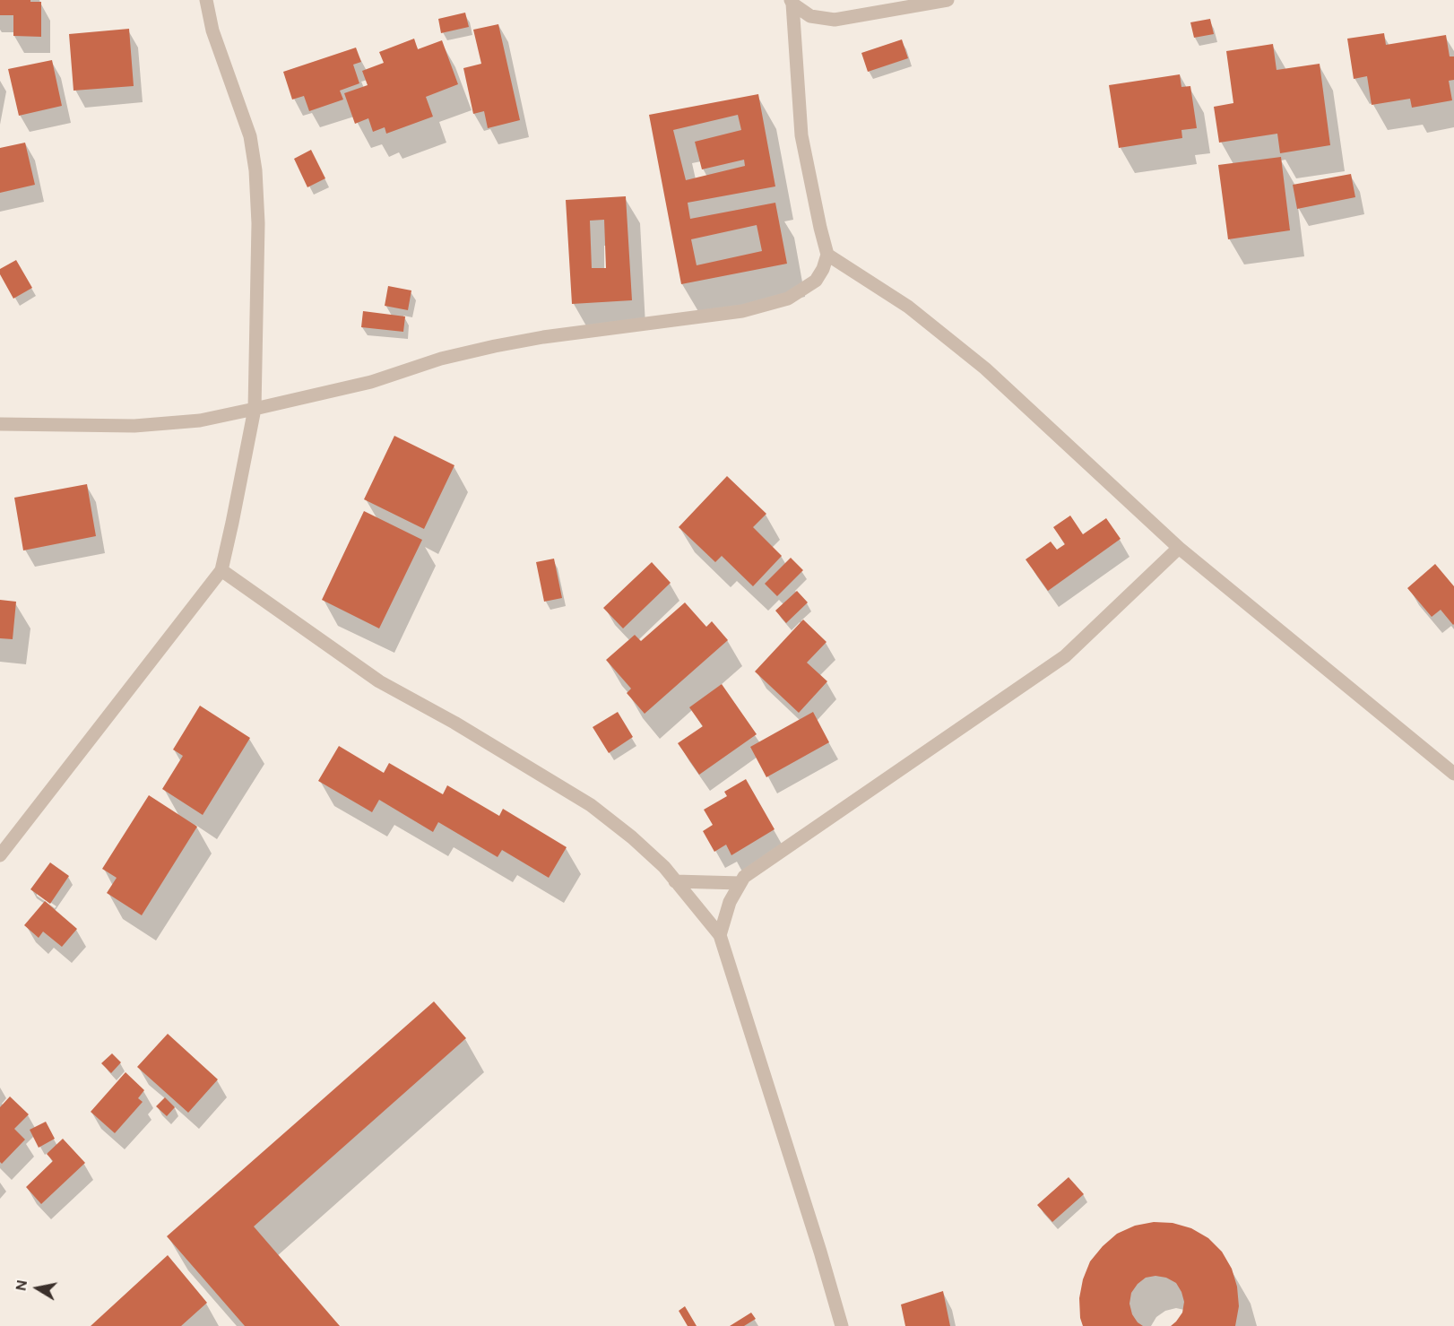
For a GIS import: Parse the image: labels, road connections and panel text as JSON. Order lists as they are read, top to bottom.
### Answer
{
  "north": "left"
}
